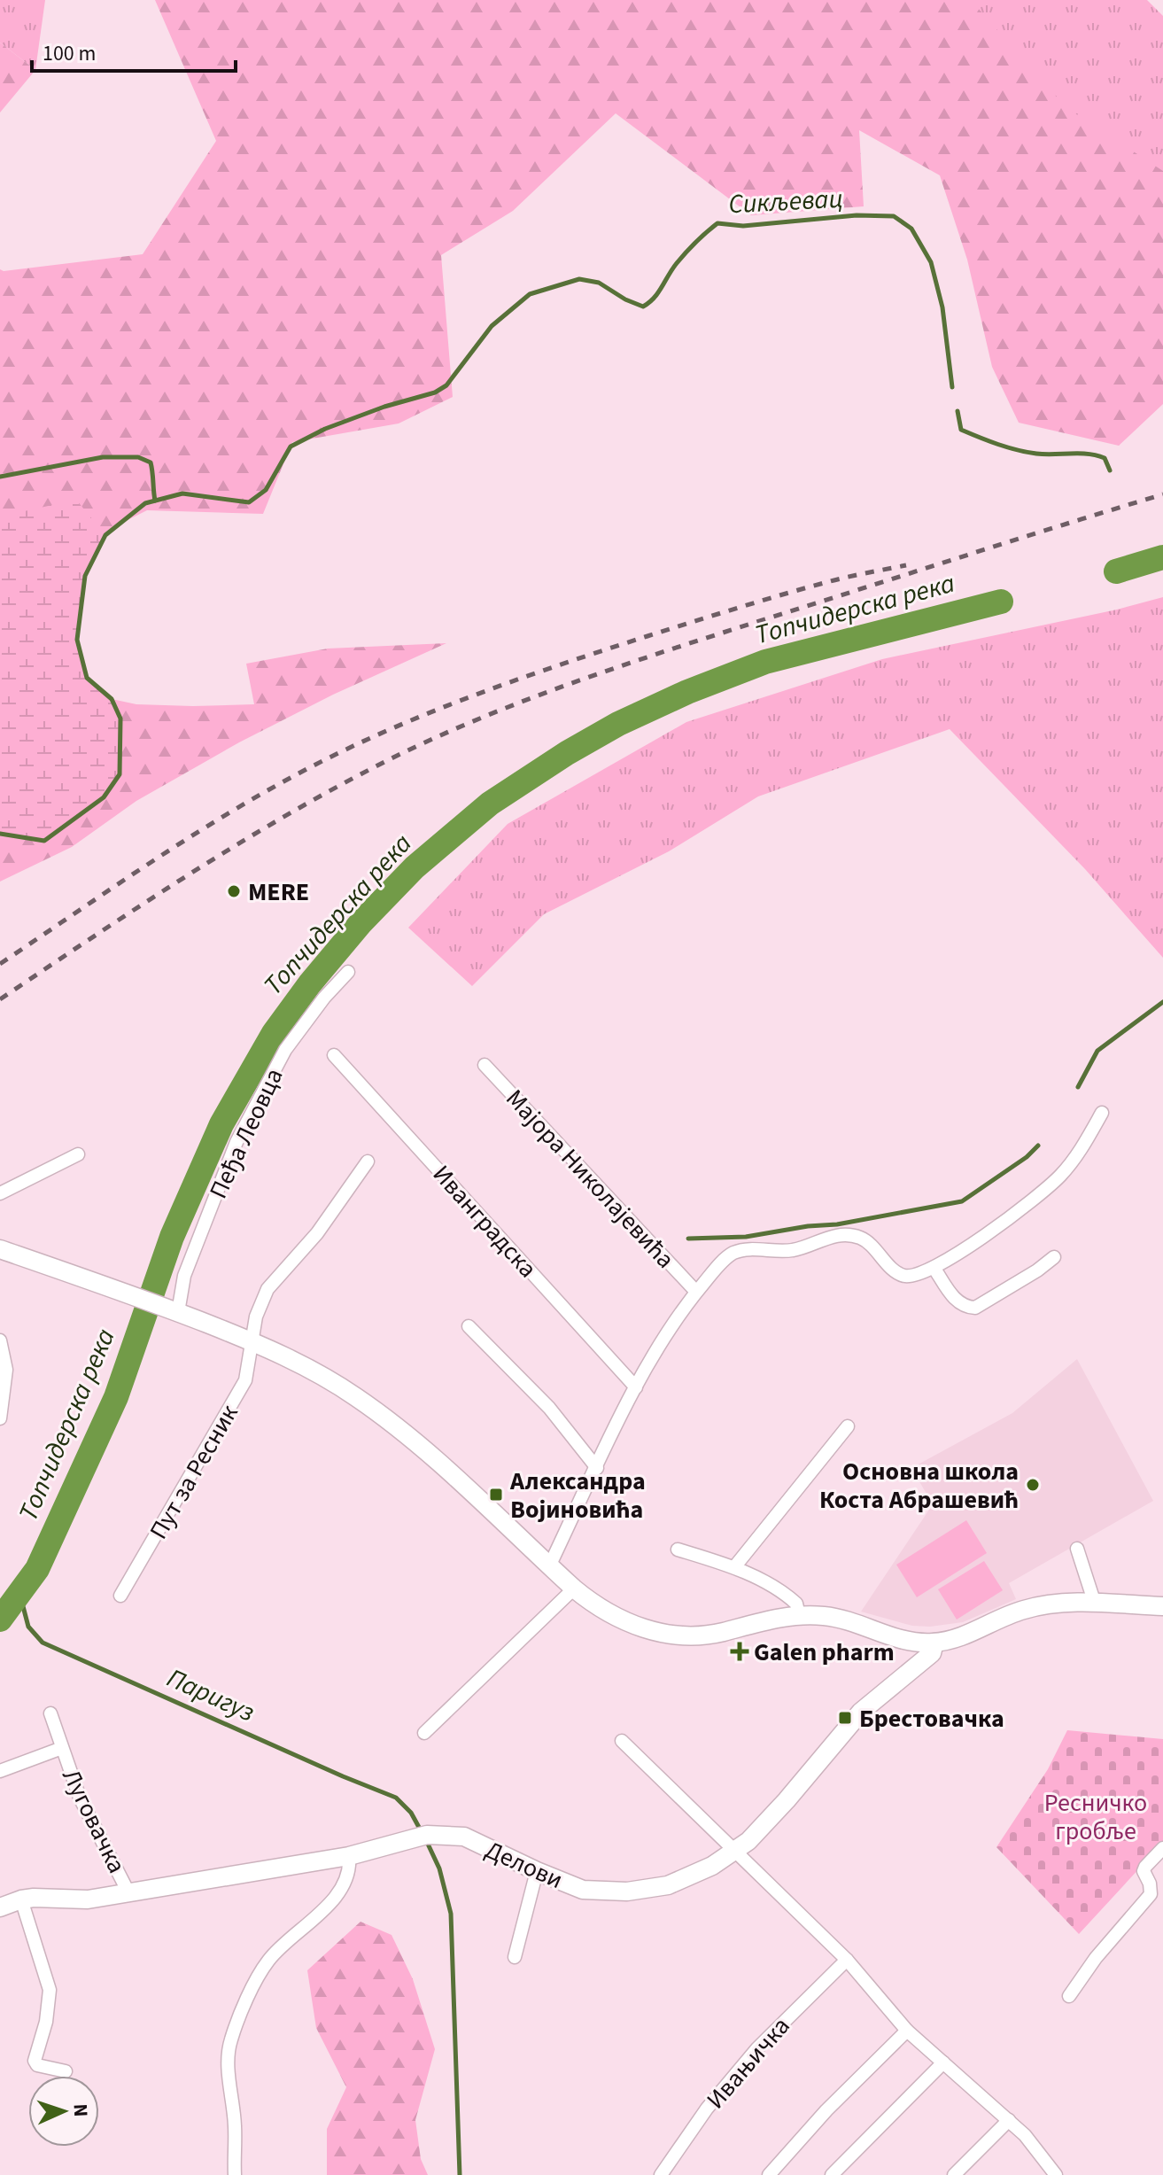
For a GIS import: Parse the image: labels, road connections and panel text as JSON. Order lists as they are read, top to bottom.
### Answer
{
  "streets": {
    "street": [
      "Пеђа Леовца",
      "Мајора Николајевића",
      "Иванградска",
      "Пут за Ресник",
      "Луговачка",
      "Делови",
      "Ивањичка"
    ]
  },
  "crossings": [
    ["Луговачка", "Делови"]
  ],
  "water": ["Сикљевац", "Топчидерска река", "Паригуз"],
  "parks": ["Ресничко гробље"],
  "places": {
    "other": ["MERE", "Основна школа Коста Абрашевић"],
    "transit": ["Александра Војиновића", "Брестовачка"],
    "health": ["Galen pharm"]
  },
  "scale_bar": "100 m",
  "north": "right"
}
